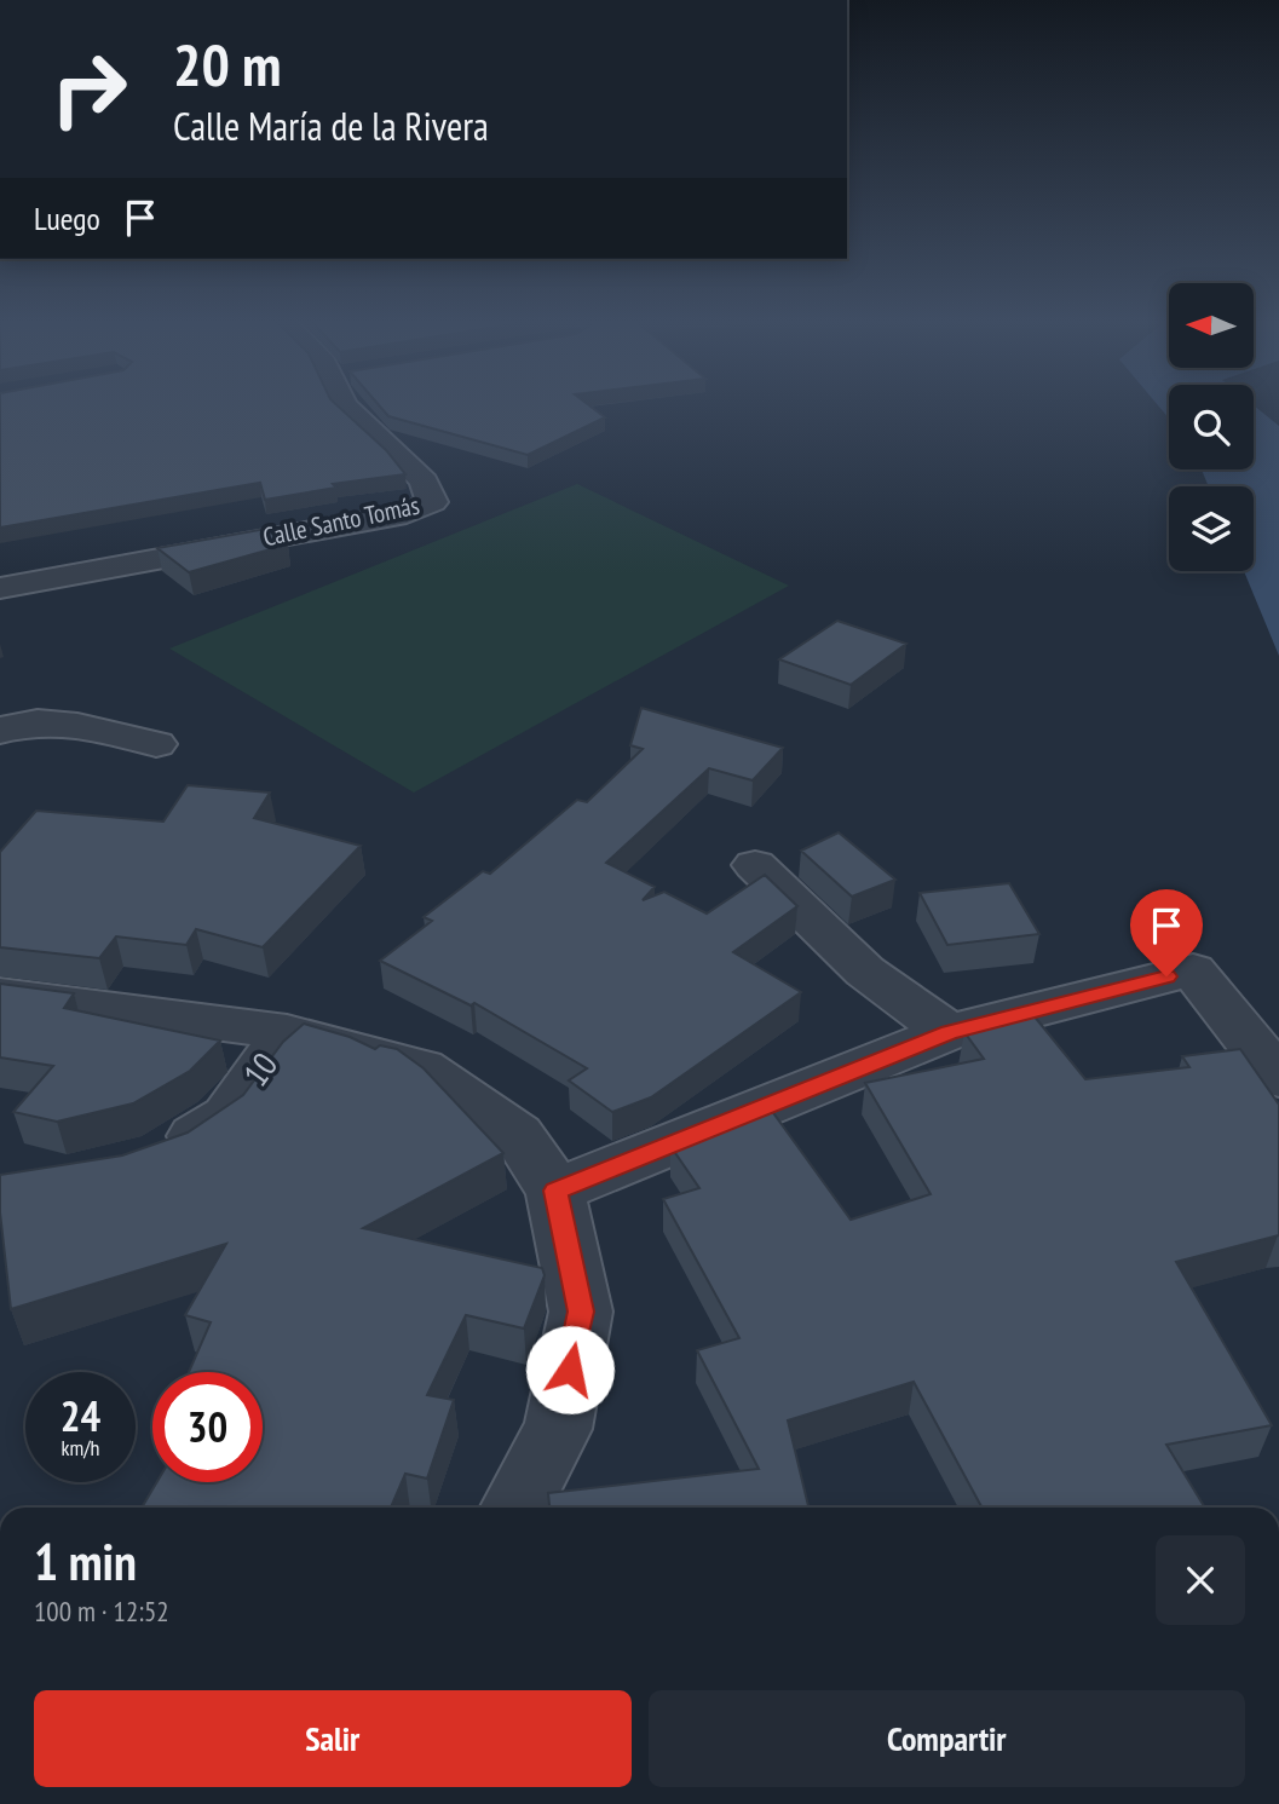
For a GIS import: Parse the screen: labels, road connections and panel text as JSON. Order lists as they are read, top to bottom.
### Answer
{
  "streets": {
    "street": ["Calle Santo Tomás", "10"]
  },
  "north": "left",
  "page": {
    "turn": ["20 m", "Calle María de la Rivera"],
    "then": "Luego",
    "speed": "24 km/h",
    "limit": "30",
    "heading": ["1 min", "100 m · 12:52"],
    "buttons": ["Salir", "Compartir"]
  }
}
